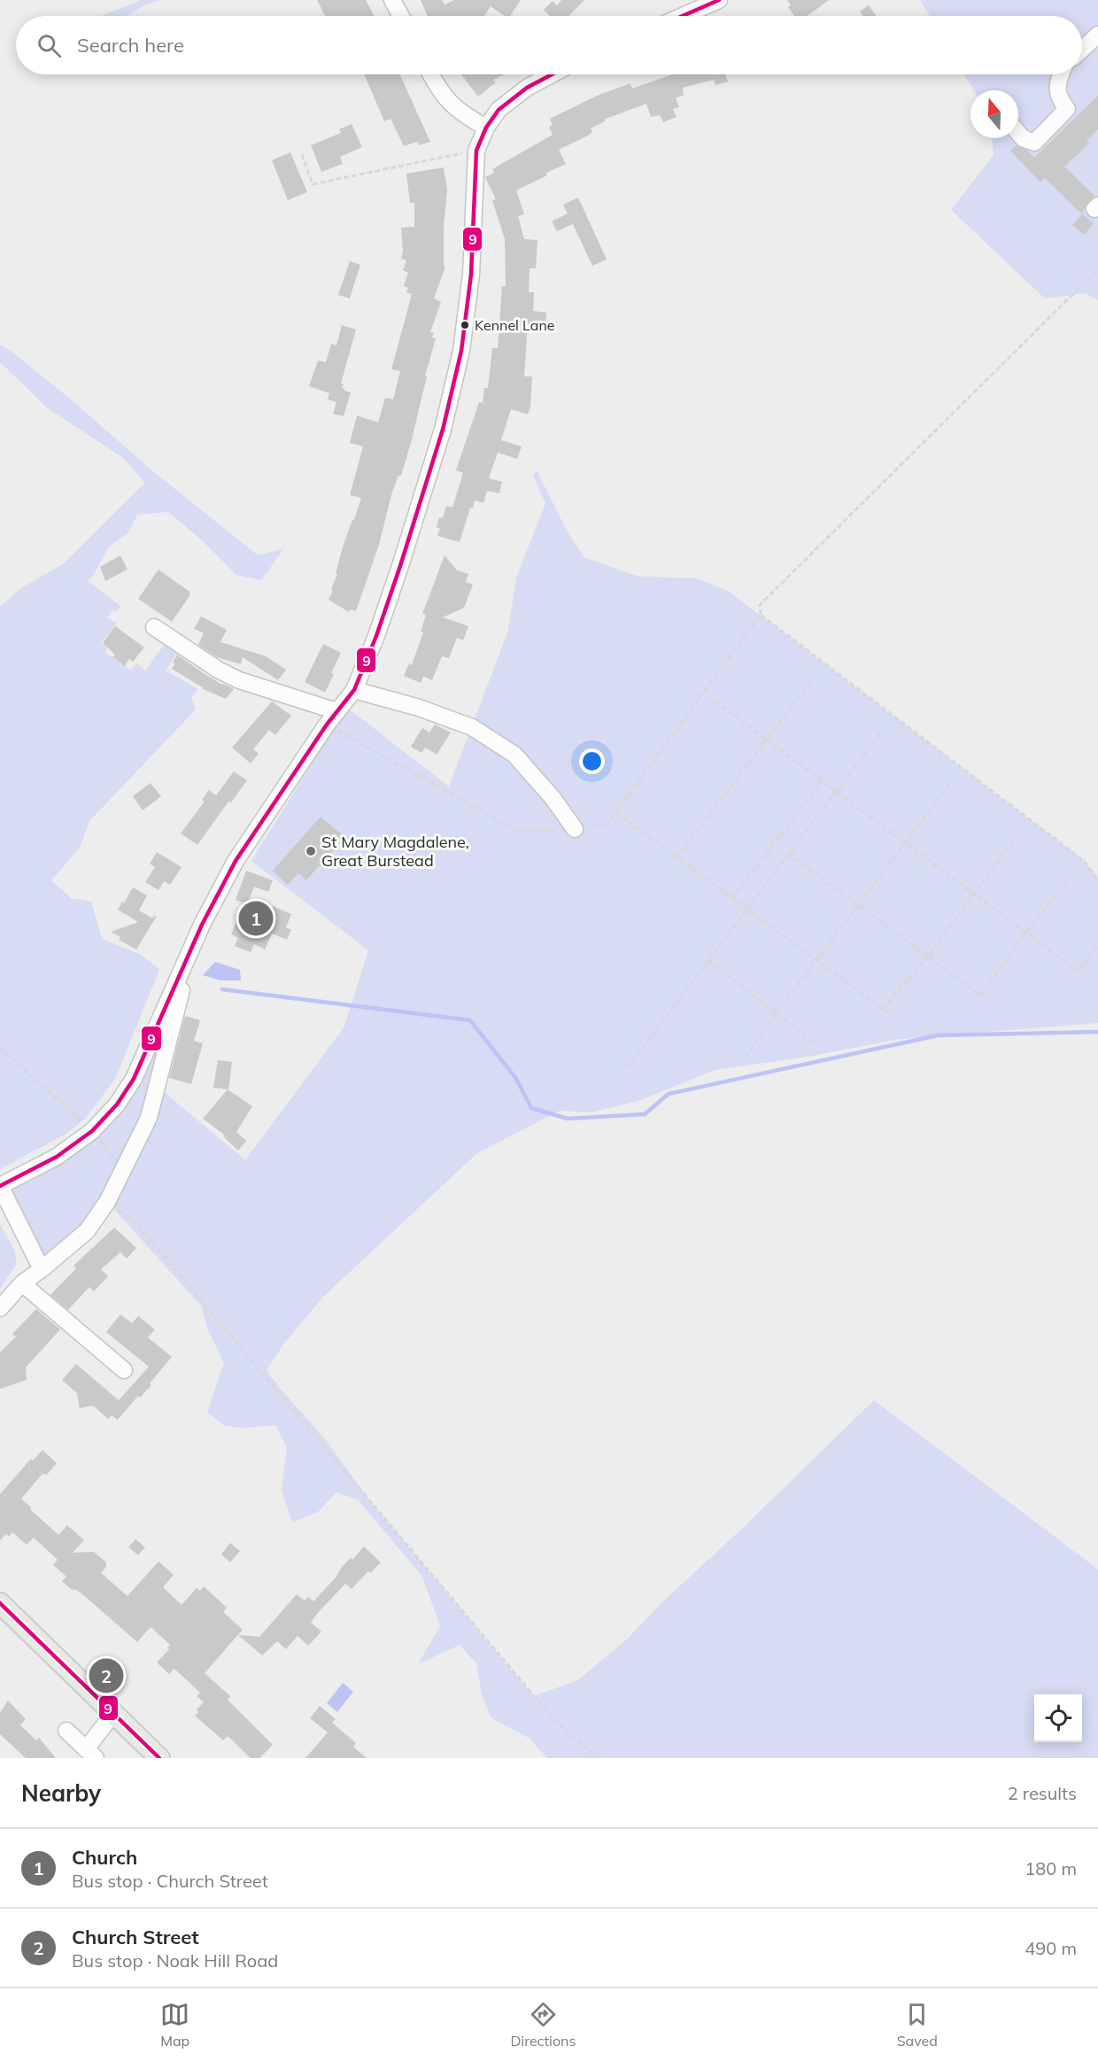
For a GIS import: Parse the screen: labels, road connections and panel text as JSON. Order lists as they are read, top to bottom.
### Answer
{
  "places": ["Kennel Lane", "St Mary Magdalene, Great Burstead"],
  "lines": ["transit line 9"],
  "north": "top",
  "page": {
    "search": "Search here",
    "pins": ["1", "2"],
    "heading": ["Nearby", "2 results"],
    "list": [
      {
        "mark": "1",
        "name": "Church",
        "note": "Bus stop · Church Street",
        "value": "180 m"
      },
      {
        "mark": "2",
        "name": "Church Street",
        "note": "Bus stop · Noak Hill Road",
        "value": "490 m"
      }
    ],
    "nav": ["Map", "Directions", "Saved"]
  }
}
